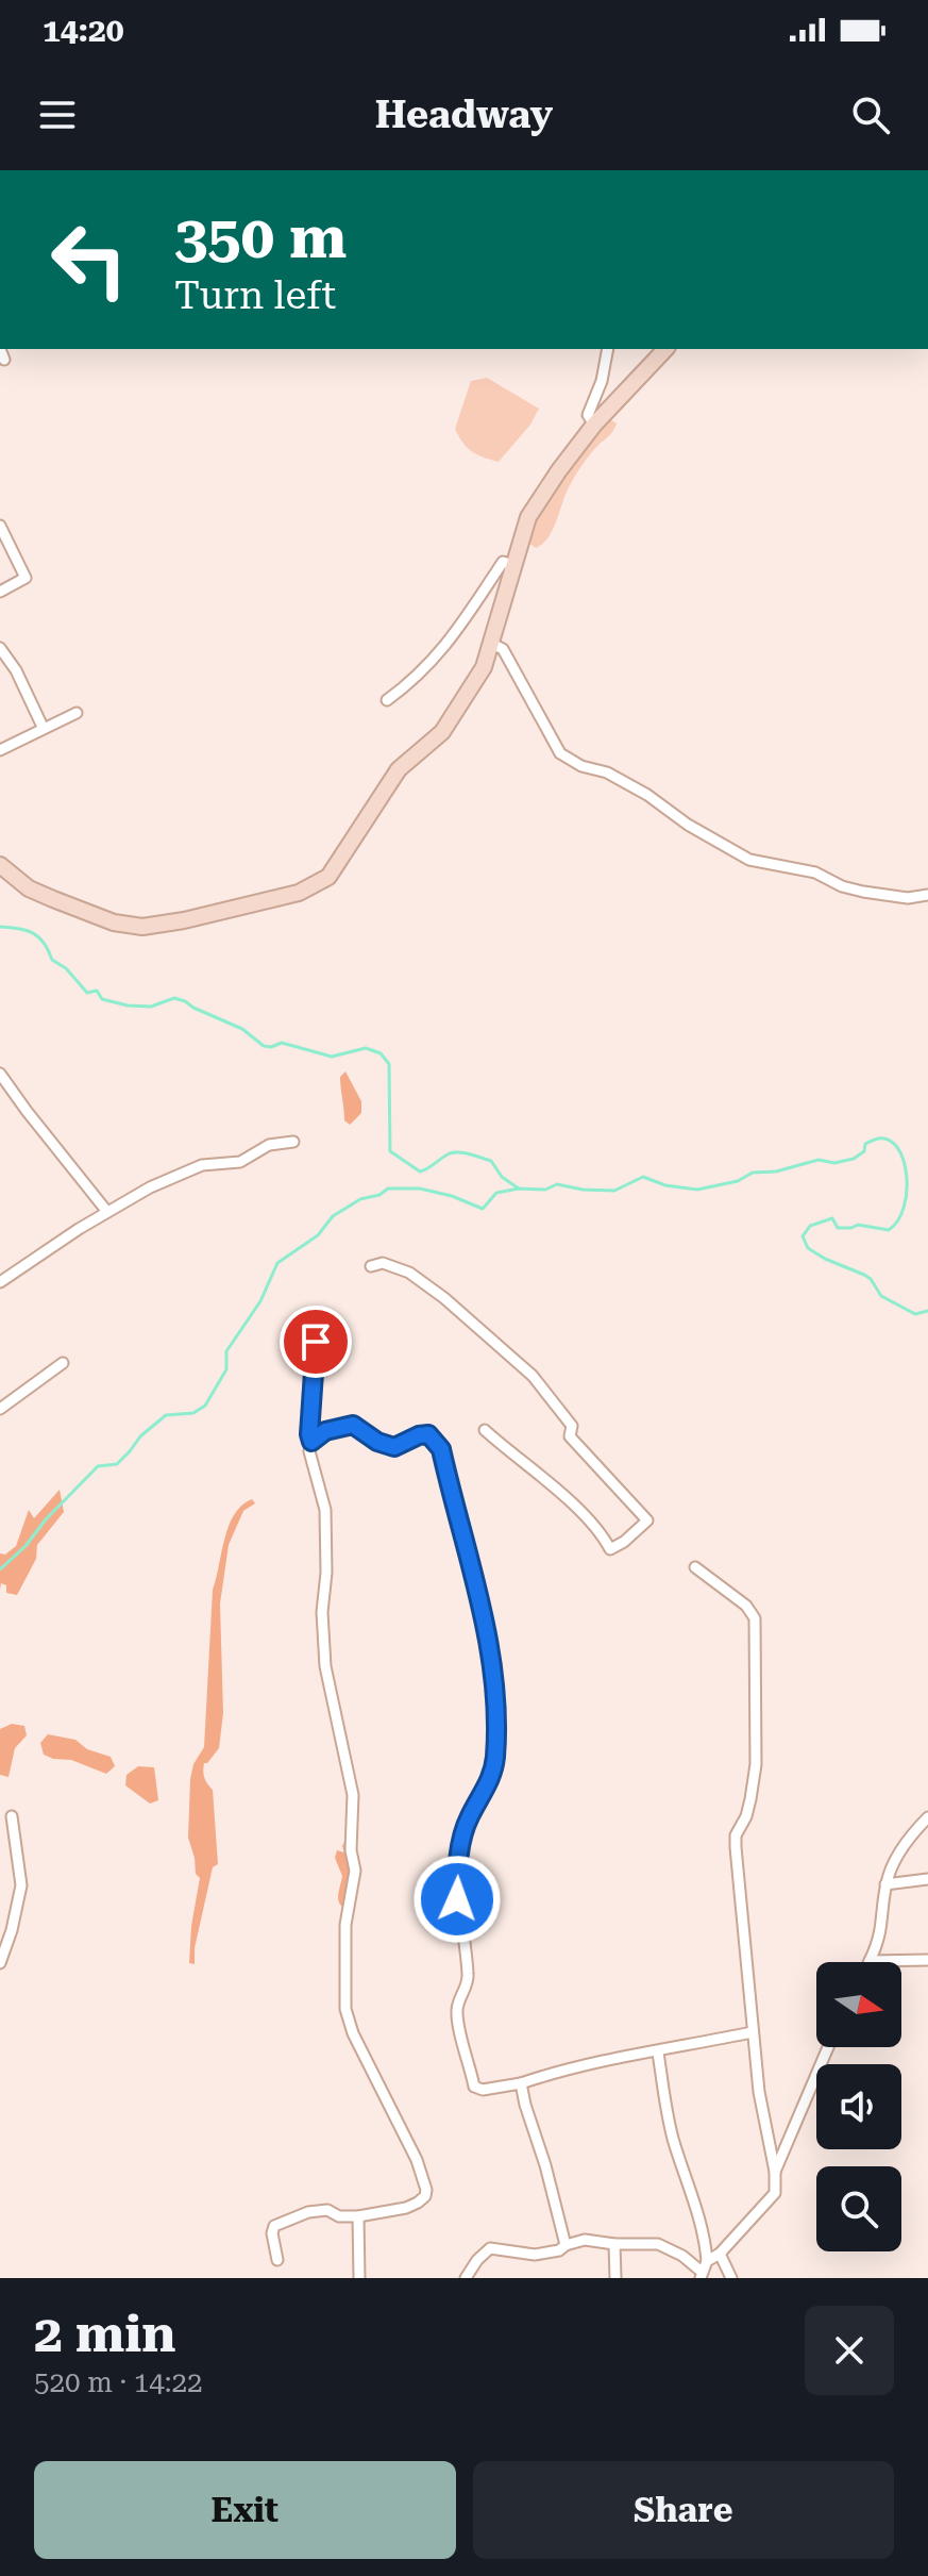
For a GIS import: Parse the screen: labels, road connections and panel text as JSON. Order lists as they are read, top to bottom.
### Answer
{
  "north": "right",
  "page": {
    "status": "14:20",
    "header": "Headway",
    "turn": ["350 m", "Turn left"],
    "heading": ["2 min", "520 m · 14:22"],
    "buttons": ["Exit", "Share"]
  }
}
